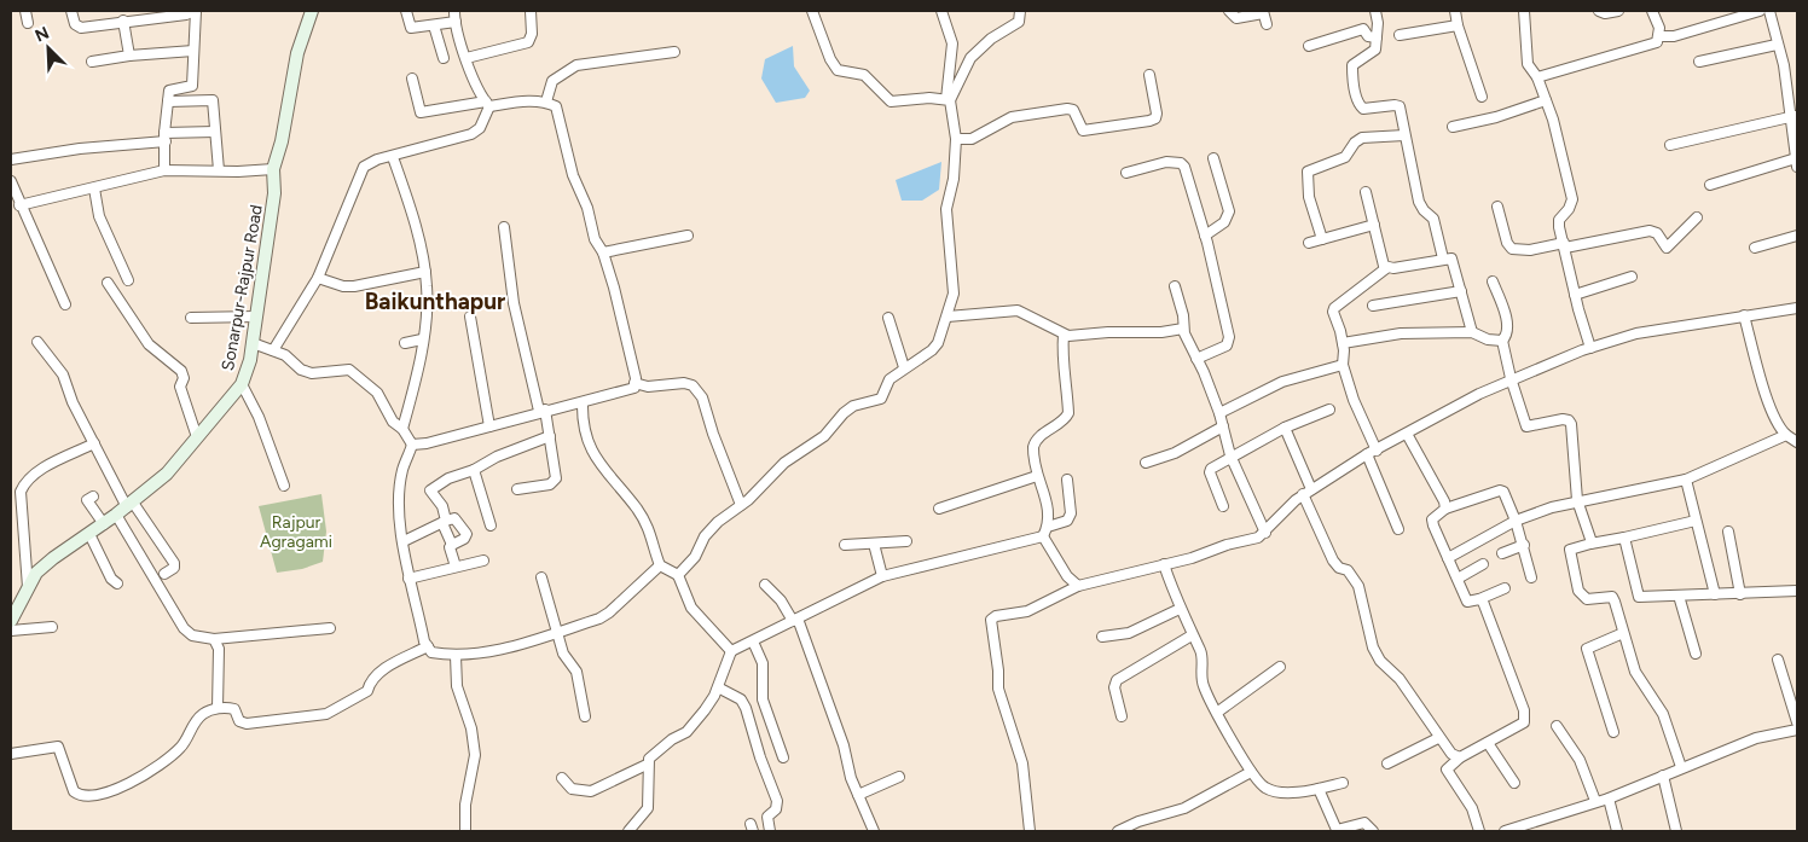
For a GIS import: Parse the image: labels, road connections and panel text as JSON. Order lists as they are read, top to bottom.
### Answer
{
  "streets": {
    "main road": ["Sonarpur-Rajpur Road"]
  },
  "districts": ["Baikunthapur"],
  "parks": ["Rajpur Agragami"],
  "north": "top left"
}
